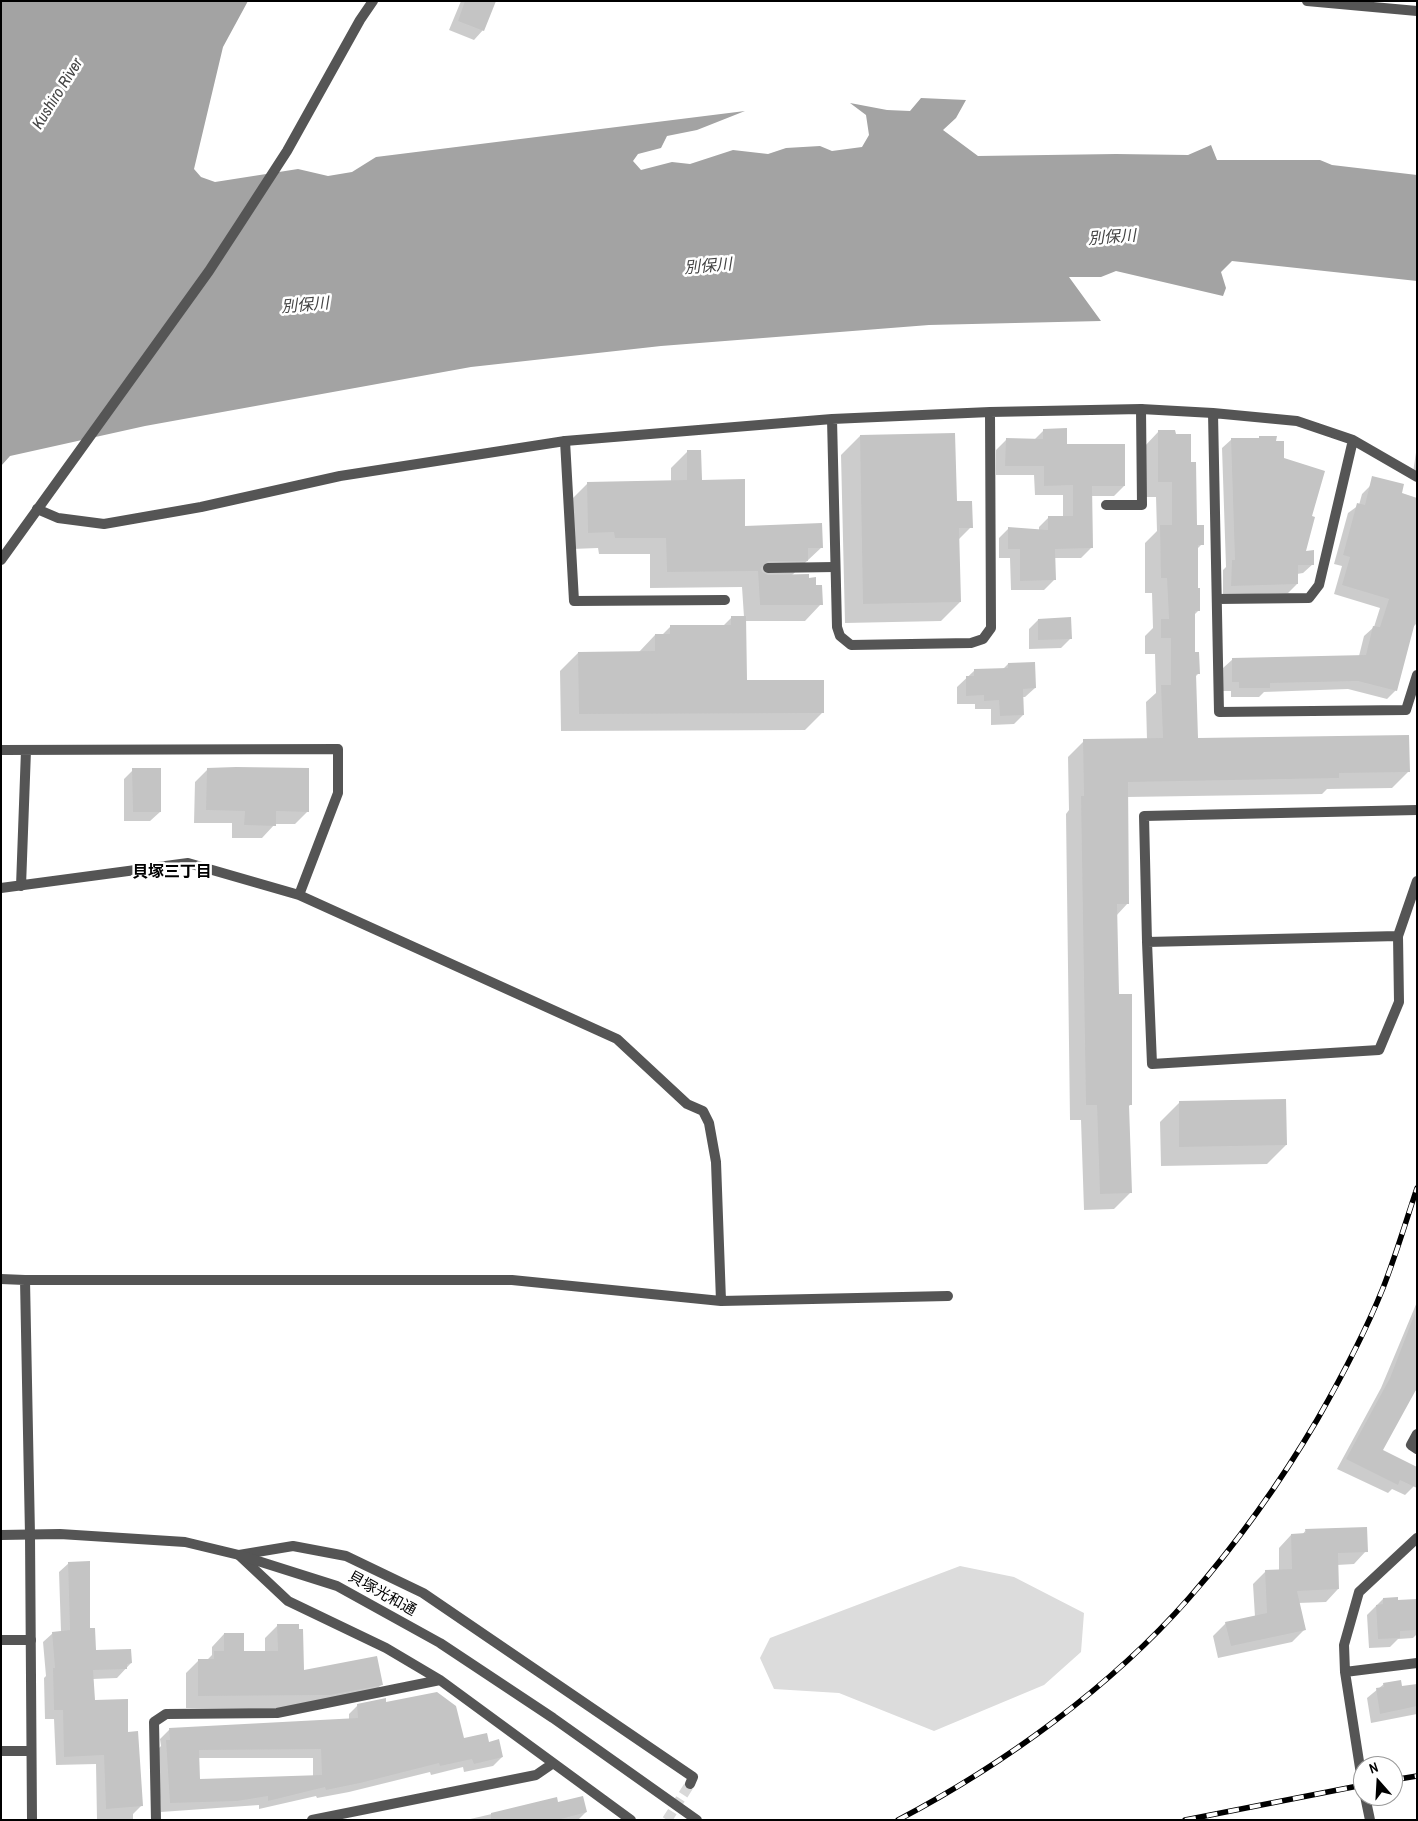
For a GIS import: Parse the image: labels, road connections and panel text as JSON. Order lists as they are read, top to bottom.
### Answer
{
  "streets": {
    "street": ["貝塚光和通"]
  },
  "districts": ["貝塚三丁目"],
  "water": ["Kushiro River", "別保川"],
  "north": "top"
}
